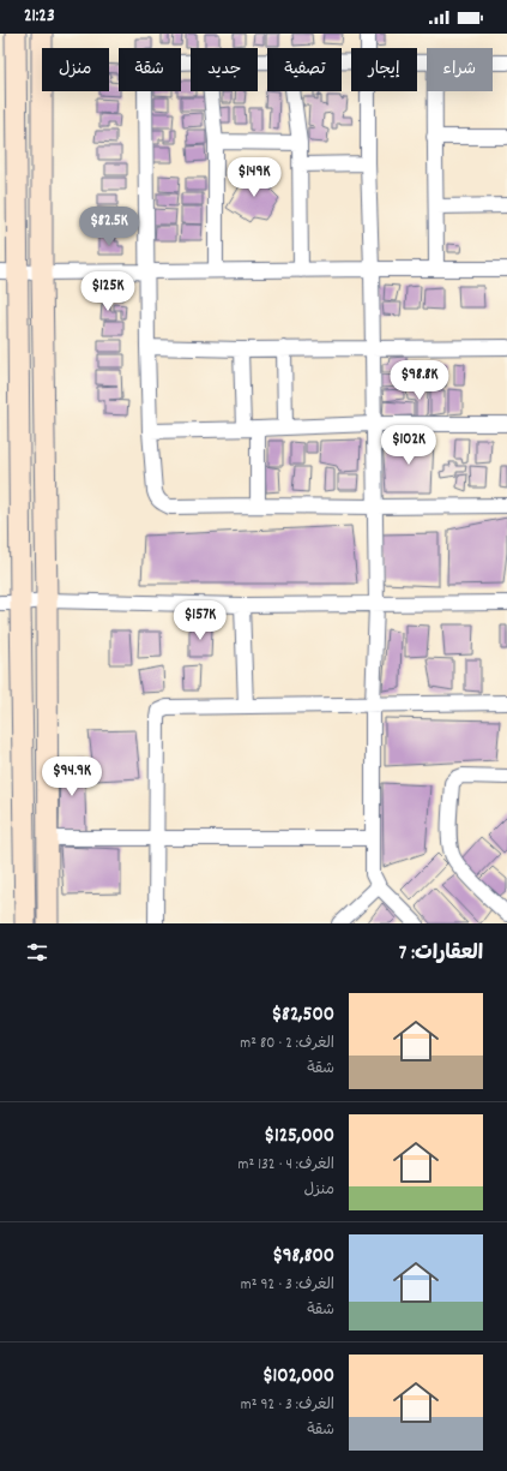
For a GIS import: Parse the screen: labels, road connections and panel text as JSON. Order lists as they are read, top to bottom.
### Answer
{
  "page": {
    "status": "21:23",
    "chip": [
      "شراء",
      "إيجار",
      "تصفية",
      "جديد",
      "شقة",
      "منزل"
    ],
    "price": [
      "$149K",
      "$82.5K",
      "$125K",
      "$98.8K",
      "$102K",
      "$157K",
      "$94.9K"
    ],
    "heading": "العقارات: 7",
    "list": [
      {
        "name": "$82,500",
        "note": "الغرف: 2 · 80 m² · شقة"
      },
      {
        "name": "$125,000",
        "note": "الغرف: 4 · 132 m² · منزل"
      },
      {
        "name": "$98,800",
        "note": "الغرف: 3 · 92 m² · شقة"
      },
      {
        "name": "$102,000",
        "note": "الغرف: 3 · 92 m² · شقة"
      }
    ]
  }
}
